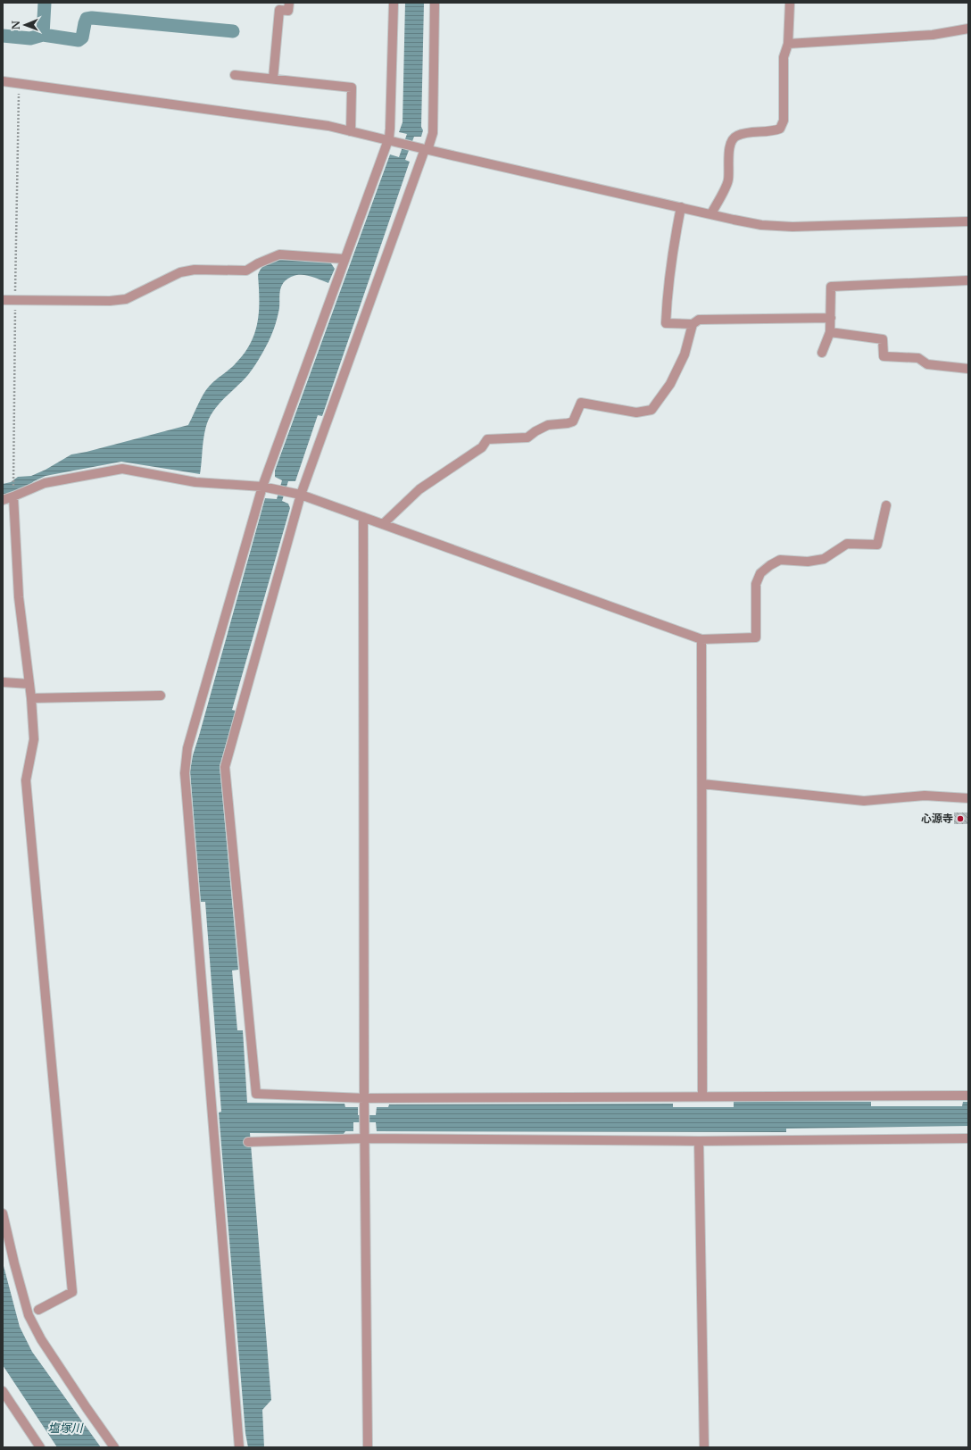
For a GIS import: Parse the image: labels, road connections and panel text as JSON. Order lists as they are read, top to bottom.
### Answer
{
  "water": ["塩塚川"],
  "places": ["心源寺"],
  "north": "left"
}
